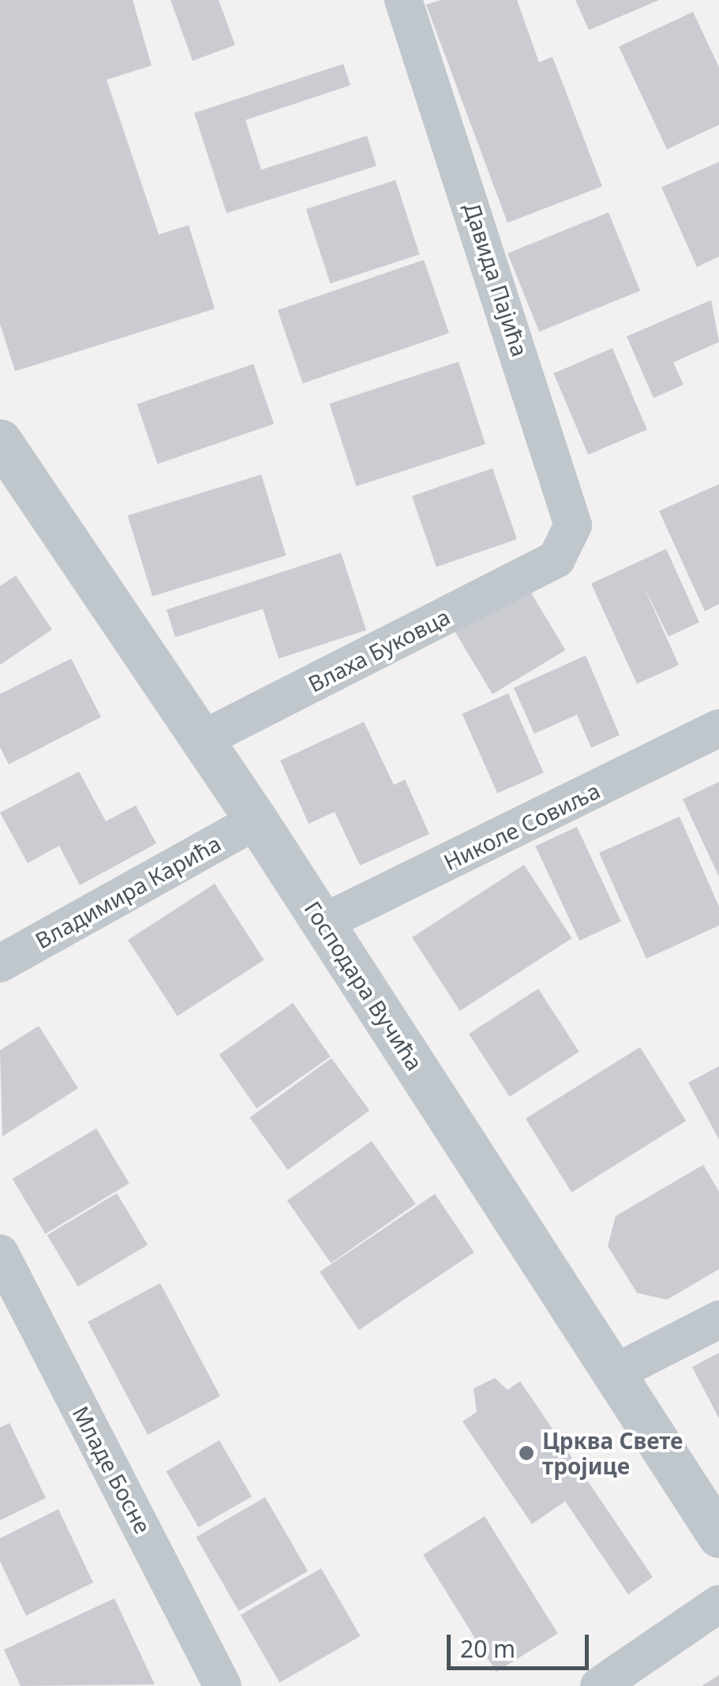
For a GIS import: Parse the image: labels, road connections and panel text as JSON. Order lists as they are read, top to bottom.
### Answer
{
  "streets": {
    "street": [
      "Давида Пајића",
      "Влаха Буковца",
      "Николе Совиља",
      "Владимира Карића",
      "Господара Вучића",
      "Младе Босне"
    ]
  },
  "crossings": [
    ["Давида Пајића", "Влаха Буковца"],
    ["Влаха Буковца", "Господара Вучића"],
    ["Николе Совиља", "Господара Вучића"],
    ["Владимира Карића", "Господара Вучића"]
  ],
  "places": ["Црква Свете тројице"],
  "scale_bar": "20 m"
}
